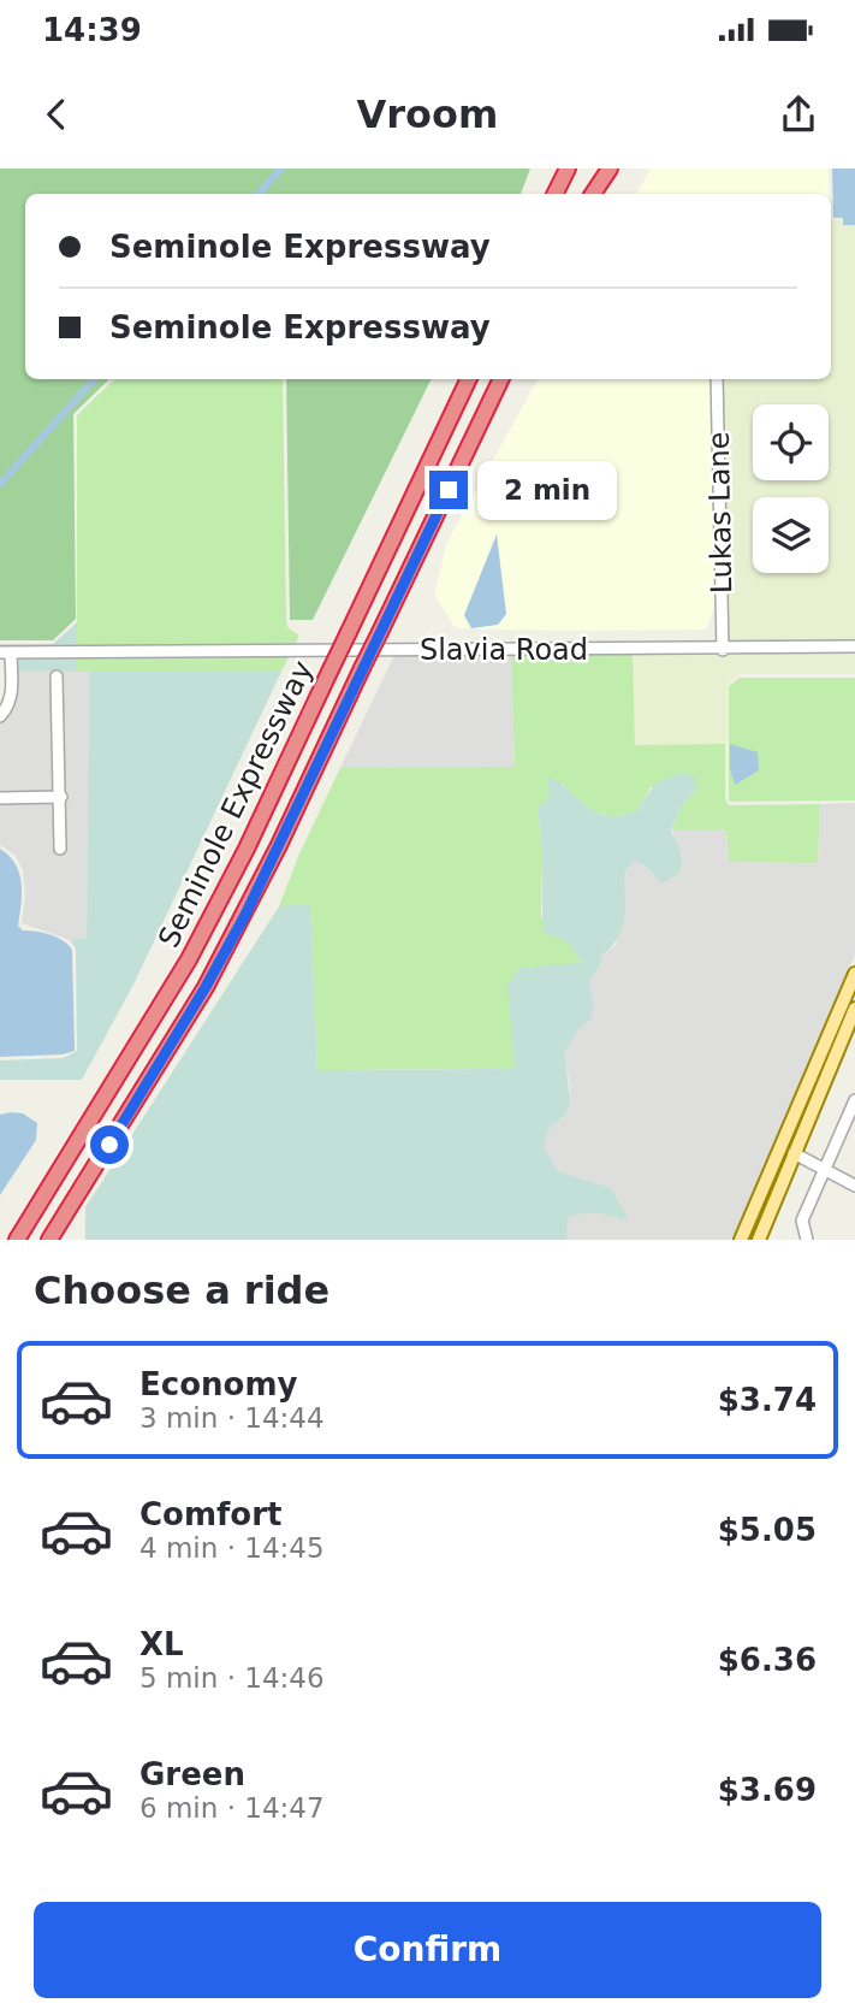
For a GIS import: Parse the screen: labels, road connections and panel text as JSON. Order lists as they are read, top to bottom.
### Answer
{
  "streets": {
    "highway": ["Seminole Expressway"],
    "street": ["Lukas Lane", "Slavia Road"]
  },
  "crossings": [
    ["Lukas Lane", "Slavia Road"]
  ],
  "page": {
    "status": "14:39",
    "header": "Vroom",
    "banner": ["Seminole Expressway", "Seminole Expressway"],
    "bubble": "2 min",
    "heading": "Choose a ride",
    "list": [
      {
        "name": "Economy",
        "note": "3 min · 14:44",
        "value": "$3.74"
      },
      {
        "name": "Comfort",
        "note": "4 min · 14:45",
        "value": "$5.05"
      },
      {
        "name": "XL",
        "note": "5 min · 14:46",
        "value": "$6.36"
      },
      {
        "name": "Green",
        "note": "6 min · 14:47",
        "value": "$3.69"
      }
    ],
    "buttons": "Confirm"
  }
}
